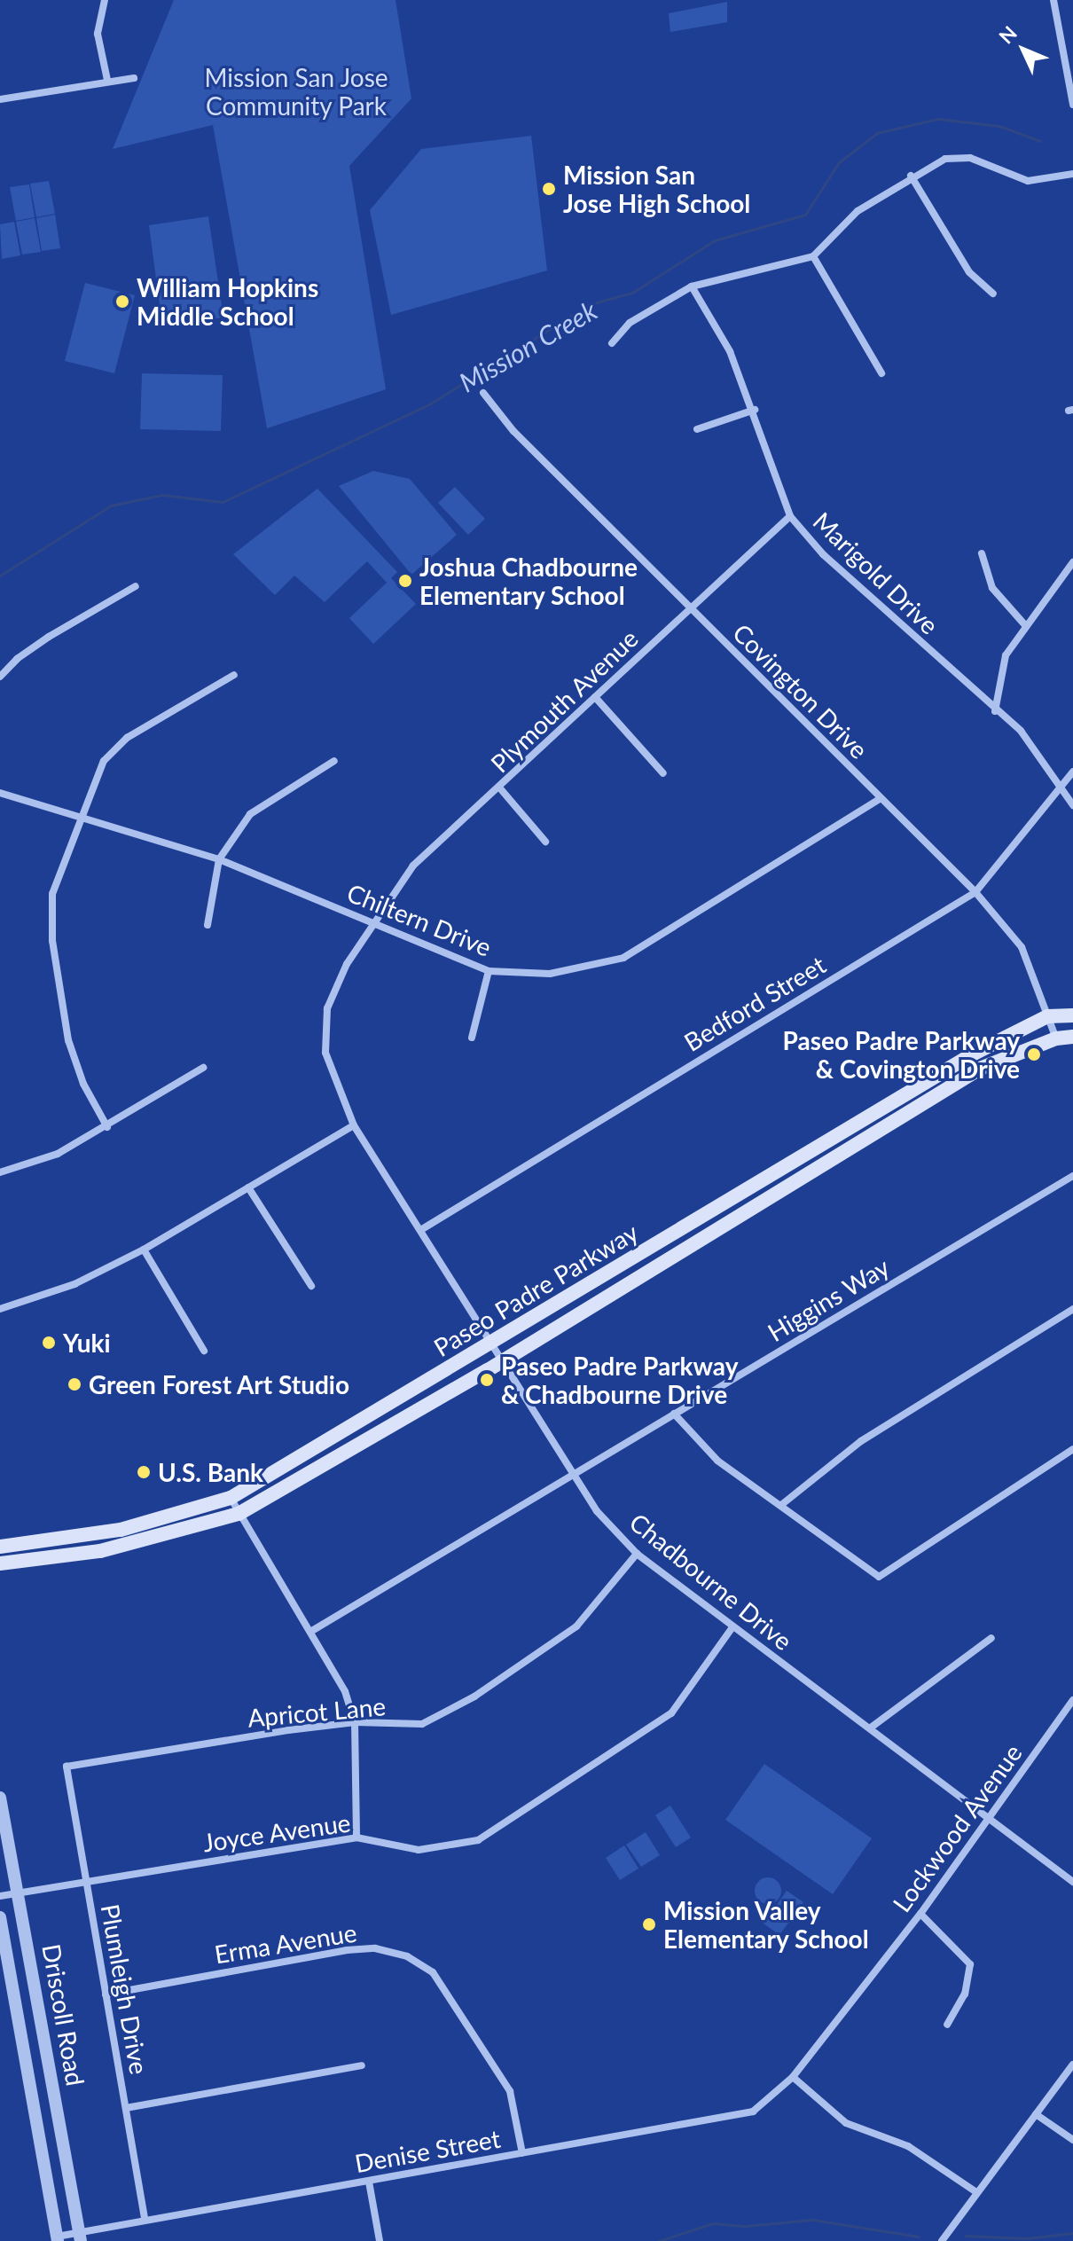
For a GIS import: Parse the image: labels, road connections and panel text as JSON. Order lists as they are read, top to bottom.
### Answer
{
  "streets": {
    "main road": ["Paseo Padre Parkway"],
    "street": [
      "Marigold Drive",
      "Covington Drive",
      "Plymouth Avenue",
      "Chiltern Drive",
      "Bedford Street",
      "Higgins Way",
      "Chadbourne Drive",
      "Apricot Lane",
      "Lockwood Avenue",
      "Joyce Avenue",
      "Erma Avenue",
      "Plumleigh Drive",
      "Driscoll Road",
      "Denise Street"
    ]
  },
  "crossings": [
    ["Marigold Drive", "Plymouth Avenue"],
    ["Marigold Drive", "Bedford Street"],
    ["Covington Drive", "Plymouth Avenue"],
    ["Covington Drive", "Chiltern Drive"],
    ["Covington Drive", "Bedford Street"],
    ["Covington Drive", "Paseo Padre Parkway"],
    ["Plymouth Avenue", "Chiltern Drive"],
    ["Plymouth Avenue", "Chadbourne Drive"],
    ["Chiltern Drive", "Chadbourne Drive"],
    ["Bedford Street", "Chadbourne Drive"],
    ["Paseo Padre Parkway", "Chadbourne Drive"],
    ["Higgins Way", "Chadbourne Drive"],
    ["Chadbourne Drive", "Apricot Lane"],
    ["Chadbourne Drive", "Lockwood Avenue"],
    ["Chadbourne Drive", "Joyce Avenue"],
    ["Apricot Lane", "Plumleigh Drive"],
    ["Lockwood Avenue", "Denise Street"],
    ["Joyce Avenue", "Plumleigh Drive"],
    ["Joyce Avenue", "Driscoll Road"],
    ["Erma Avenue", "Plumleigh Drive"],
    ["Erma Avenue", "Denise Street"],
    ["Plumleigh Drive", "Denise Street"],
    ["Driscoll Road", "Denise Street"]
  ],
  "water": ["Mission Creek"],
  "parks": ["Mission San Jose Community Park"],
  "places": [
    "Mission San Jose High School",
    "William Hopkins Middle School",
    "Joshua Chadbourne Elementary School",
    "Paseo Padre Parkway & Covington Drive",
    "Yuki",
    "Paseo Padre Parkway & Chadbourne Drive",
    "Green Forest Art Studio",
    "U.S. Bank",
    "Mission Valley Elementary School"
  ],
  "north": "top left"
}
